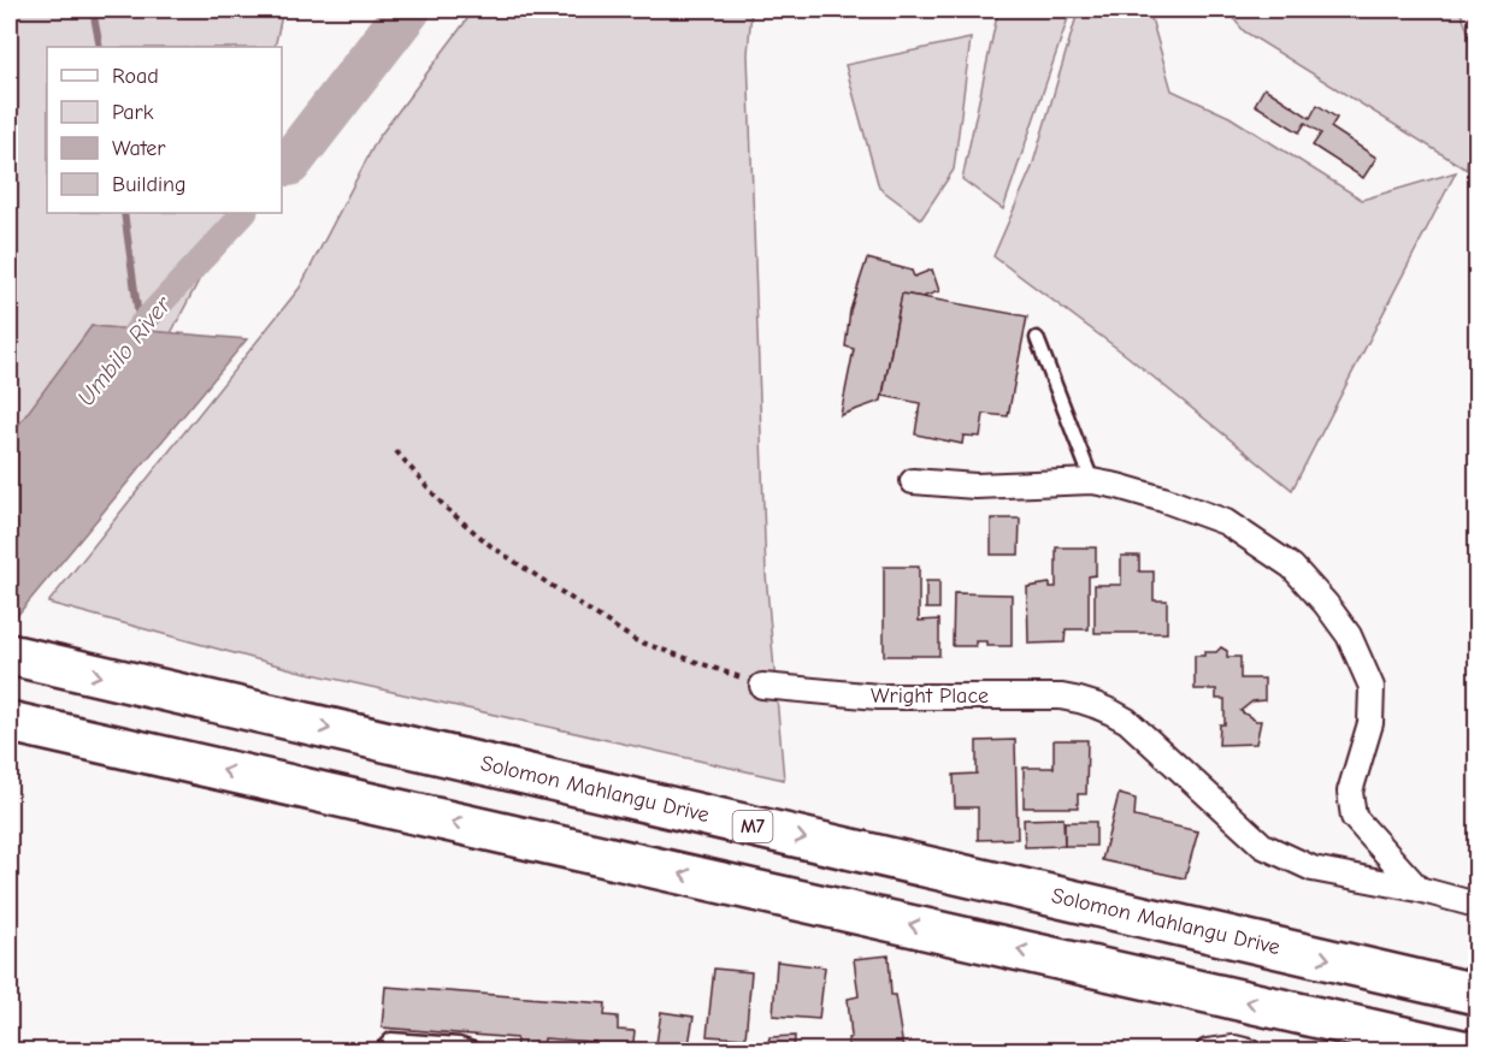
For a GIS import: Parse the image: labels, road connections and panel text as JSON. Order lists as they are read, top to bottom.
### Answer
{
  "streets": {
    "highway": ["Solomon Mahlangu Drive", "M7"],
    "street": ["Wright Place"]
  },
  "water": ["Umbilo River"],
  "legend": [
    "Road",
    "Park",
    "Water",
    "Building"
  ]
}
